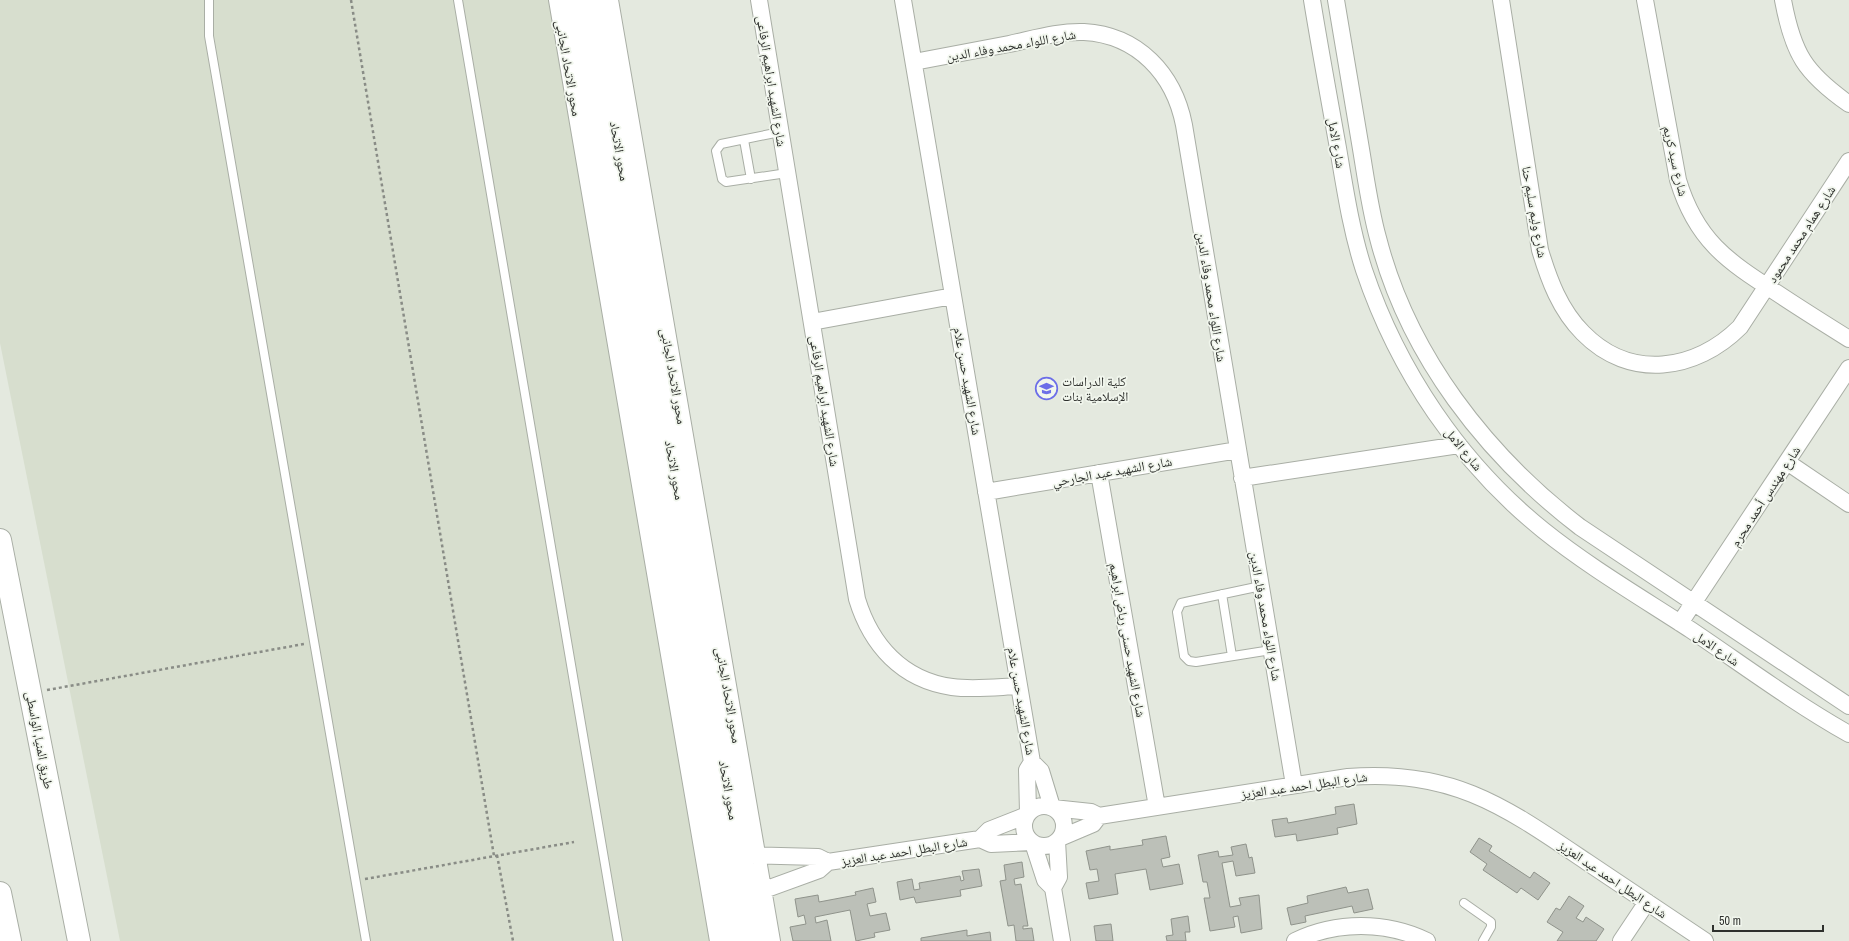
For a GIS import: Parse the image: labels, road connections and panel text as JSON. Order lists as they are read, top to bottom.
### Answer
{
  "streets": {
    "street": [
      "شارع اللواء محمد وفاء الدين",
      "محور الاتحاد الجانبى",
      "شارع الشهيد ابراهيم الرفاعى",
      "شارع الامل",
      "محور الاتحاد",
      "شارع سيد كريم",
      "شارع وليم سليم حنا",
      "شارع همام محمد محمود",
      "شارع الشهيد حسن علام",
      "شارع الشهيد عيد الجارحي",
      "شارع مهندس أحمد محرم",
      "شارع الشهيد حسنى رياض ابراهيم",
      "طريق المنيا, الواسطى",
      "شارع البطل احمد عبد العزيز"
    ]
  },
  "crossings": [
    ["شارع اللواء محمد وفاء الدين", "شارع الشهيد حسن علام"],
    ["شارع اللواء محمد وفاء الدين", "شارع الشهيد عيد الجارحي"],
    ["شارع اللواء محمد وفاء الدين", "شارع البطل احمد عبد العزيز"],
    ["محور الاتحاد الجانبى", "محور الاتحاد"],
    ["محور الاتحاد الجانبى", "شارع البطل احمد عبد العزيز"],
    ["شارع الشهيد ابراهيم الرفاعى", "شارع الشهيد حسن علام"],
    ["شارع الامل", "شارع مهندس أحمد محرم"],
    ["محور الاتحاد", "شارع البطل احمد عبد العزيز"],
    ["شارع سيد كريم", "شارع وليم سليم حنا"],
    ["شارع سيد كريم", "شارع همام محمد محمود"],
    ["شارع وليم سليم حنا", "شارع همام محمد محمود"],
    ["شارع الشهيد حسن علام", "شارع الشهيد عيد الجارحي"],
    ["شارع الشهيد حسن علام", "شارع البطل احمد عبد العزيز"],
    ["شارع الشهيد عيد الجارحي", "شارع الشهيد حسنى رياض ابراهيم"],
    ["شارع الشهيد حسنى رياض ابراهيم", "شارع البطل احمد عبد العزيز"]
  ],
  "places": {
    "school or university": ["كلية الدراسات الإسلامية بنات"]
  },
  "scale_bar": "50 m"
}
